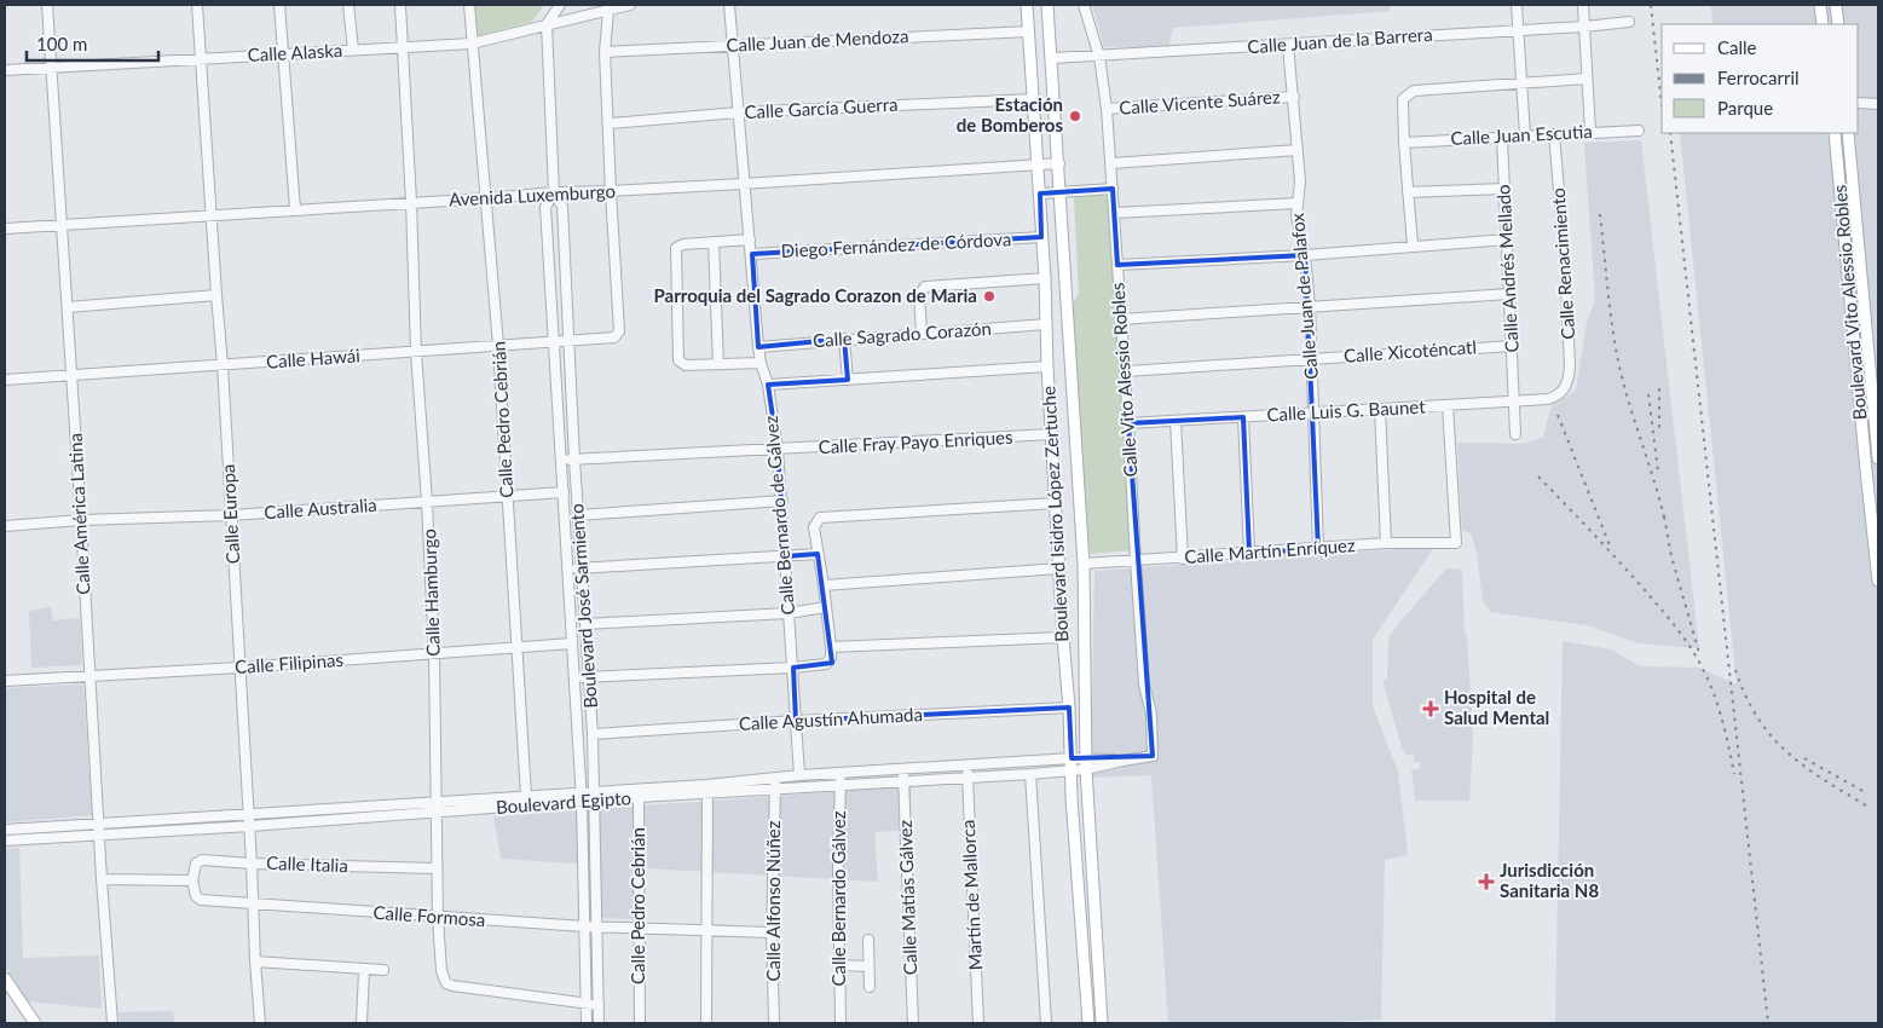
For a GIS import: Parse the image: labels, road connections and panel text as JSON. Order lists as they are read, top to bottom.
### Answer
{
  "streets": {
    "main road": ["Boulevard Vito Alessio Robles", "Boulevard Isidro López Zertuche"],
    "street": [
      "Calle Juan de Mendoza",
      "Calle Juan de la Barrera",
      "Calle Alaska",
      "Calle Vicente Suárez",
      "Calle García Guerra",
      "Calle Juan Escutia",
      "Avenida Luxemburgo",
      "Diego Fernández de Córdova",
      "Calle Renacimiento",
      "Calle Andrés Mellado",
      "Calle Juan de Palafox",
      "Calle Sagrado Corazón",
      "Calle Xicoténcatl",
      "Calle Hawái",
      "Calle Vito Alessio Robles",
      "Calle Luis G. Baunet",
      "Calle Pedro Cebrián",
      "Calle Fray Payo Enriques",
      "Calle Australia",
      "Calle América Latina",
      "Calle Europa",
      "Calle Bernardo de Gálvez",
      "Calle Martín Enríquez",
      "Calle Hamburgo",
      "Boulevard José Sarmiento",
      "Calle Filipinas",
      "Calle Agustín Ahumada",
      "Boulevard Egipto",
      "Calle Italia",
      "Martín de Mallorca",
      "Calle Matías Gálvez",
      "Calle Bernardo Gálvez",
      "Calle Alfonso Núñez",
      "Calle Formosa"
    ]
  },
  "crossings": [
    ["Calle Juan de Mendoza", "Boulevard Isidro López Zertuche"],
    ["Calle Juan de Mendoza", "Calle Bernardo de Gálvez"],
    ["Calle Juan de la Barrera", "Calle Juan de Palafox"],
    ["Calle Juan de la Barrera", "Calle Vito Alessio Robles"],
    ["Calle Juan de la Barrera", "Boulevard Isidro López Zertuche"],
    ["Calle Alaska", "Calle Pedro Cebrián"],
    ["Calle Alaska", "Calle América Latina"],
    ["Calle Alaska", "Calle Europa"],
    ["Calle Alaska", "Calle Hamburgo"],
    ["Calle Alaska", "Boulevard José Sarmiento"],
    ["Calle Vicente Suárez", "Calle Juan de Palafox"],
    ["Calle Vicente Suárez", "Calle Vito Alessio Robles"],
    ["Calle García Guerra", "Boulevard Isidro López Zertuche"],
    ["Calle García Guerra", "Calle Bernardo de Gálvez"],
    ["Calle Juan Escutia", "Calle Renacimiento"],
    ["Calle Juan Escutia", "Calle Andrés Mellado"],
    ["Avenida Luxemburgo", "Calle Hawái"],
    ["Avenida Luxemburgo", "Calle Pedro Cebrián"],
    ["Avenida Luxemburgo", "Calle América Latina"],
    ["Avenida Luxemburgo", "Calle Europa"],
    ["Avenida Luxemburgo", "Boulevard Isidro López Zertuche"],
    ["Avenida Luxemburgo", "Calle Bernardo de Gálvez"],
    ["Avenida Luxemburgo", "Calle Hamburgo"],
    ["Avenida Luxemburgo", "Boulevard José Sarmiento"],
    ["Diego Fernández de Córdova", "Boulevard Isidro López Zertuche"],
    ["Diego Fernández de Córdova", "Calle Bernardo de Gálvez"],
    ["Calle Renacimiento", "Calle Luis G. Baunet"],
    ["Calle Andrés Mellado", "Calle Xicoténcatl"],
    ["Calle Andrés Mellado", "Calle Luis G. Baunet"],
    ["Calle Juan de Palafox", "Calle Xicoténcatl"],
    ["Calle Juan de Palafox", "Calle Luis G. Baunet"],
    ["Calle Juan de Palafox", "Calle Martín Enríquez"],
    ["Calle Sagrado Corazón", "Boulevard Isidro López Zertuche"],
    ["Calle Sagrado Corazón", "Calle Bernardo de Gálvez"],
    ["Calle Xicoténcatl", "Calle Vito Alessio Robles"],
    ["Calle Hawái", "Calle Pedro Cebrián"],
    ["Calle Hawái", "Calle América Latina"],
    ["Calle Hawái", "Calle Europa"],
    ["Calle Hawái", "Calle Hamburgo"],
    ["Calle Hawái", "Boulevard José Sarmiento"],
    ["Calle Vito Alessio Robles", "Calle Luis G. Baunet"],
    ["Calle Vito Alessio Robles", "Calle Martín Enríquez"],
    ["Calle Vito Alessio Robles", "Boulevard Egipto"],
    ["Calle Luis G. Baunet", "Calle Martín Enríquez"],
    ["Calle Pedro Cebrián", "Calle Australia"],
    ["Calle Pedro Cebrián", "Calle Filipinas"],
    ["Calle Pedro Cebrián", "Boulevard Egipto"],
    ["Calle Pedro Cebrián", "Calle Formosa"],
    ["Calle Fray Payo Enriques", "Boulevard Isidro López Zertuche"],
    ["Calle Fray Payo Enriques", "Calle Bernardo de Gálvez"],
    ["Calle Fray Payo Enriques", "Boulevard José Sarmiento"],
    ["Calle Australia", "Calle América Latina"],
    ["Calle Australia", "Calle Europa"],
    ["Calle Australia", "Calle Hamburgo"],
    ["Calle Australia", "Boulevard José Sarmiento"],
    ["Calle América Latina", "Calle Filipinas"],
    ["Calle América Latina", "Boulevard Egipto"],
    ["Calle Europa", "Calle Filipinas"],
    ["Calle Europa", "Boulevard Egipto"],
    ["Calle Europa", "Calle Italia"],
    ["Calle Europa", "Calle Formosa"],
    ["Boulevard Isidro López Zertuche", "Calle Martín Enríquez"],
    ["Boulevard Isidro López Zertuche", "Calle Agustín Ahumada"],
    ["Boulevard Isidro López Zertuche", "Boulevard Egipto"],
    ["Calle Bernardo de Gálvez", "Calle Agustín Ahumada"],
    ["Calle Bernardo de Gálvez", "Boulevard Egipto"],
    ["Calle Hamburgo", "Boulevard José Sarmiento"],
    ["Calle Hamburgo", "Calle Filipinas"],
    ["Calle Hamburgo", "Boulevard Egipto"],
    ["Calle Hamburgo", "Calle Italia"],
    ["Calle Hamburgo", "Calle Formosa"],
    ["Boulevard José Sarmiento", "Calle Filipinas"],
    ["Boulevard José Sarmiento", "Calle Agustín Ahumada"],
    ["Boulevard José Sarmiento", "Boulevard Egipto"],
    ["Boulevard José Sarmiento", "Calle Formosa"],
    ["Boulevard Egipto", "Martín de Mallorca"],
    ["Boulevard Egipto", "Calle Matías Gálvez"],
    ["Boulevard Egipto", "Calle Bernardo Gálvez"],
    ["Boulevard Egipto", "Calle Alfonso Núñez"],
    ["Calle Italia", "Calle Formosa"],
    ["Calle Alfonso Núñez", "Calle Formosa"]
  ],
  "places": {
    "other": ["Estación de Bomberos", "Parroquia del Sagrado Corazon de Maria"],
    "health": ["Hospital de Salud Mental", "Jurisdicción Sanitaria N8"]
  },
  "legend": ["Calle", "Ferrocarril", "Parque"],
  "scale_bar": "100 m"
}
